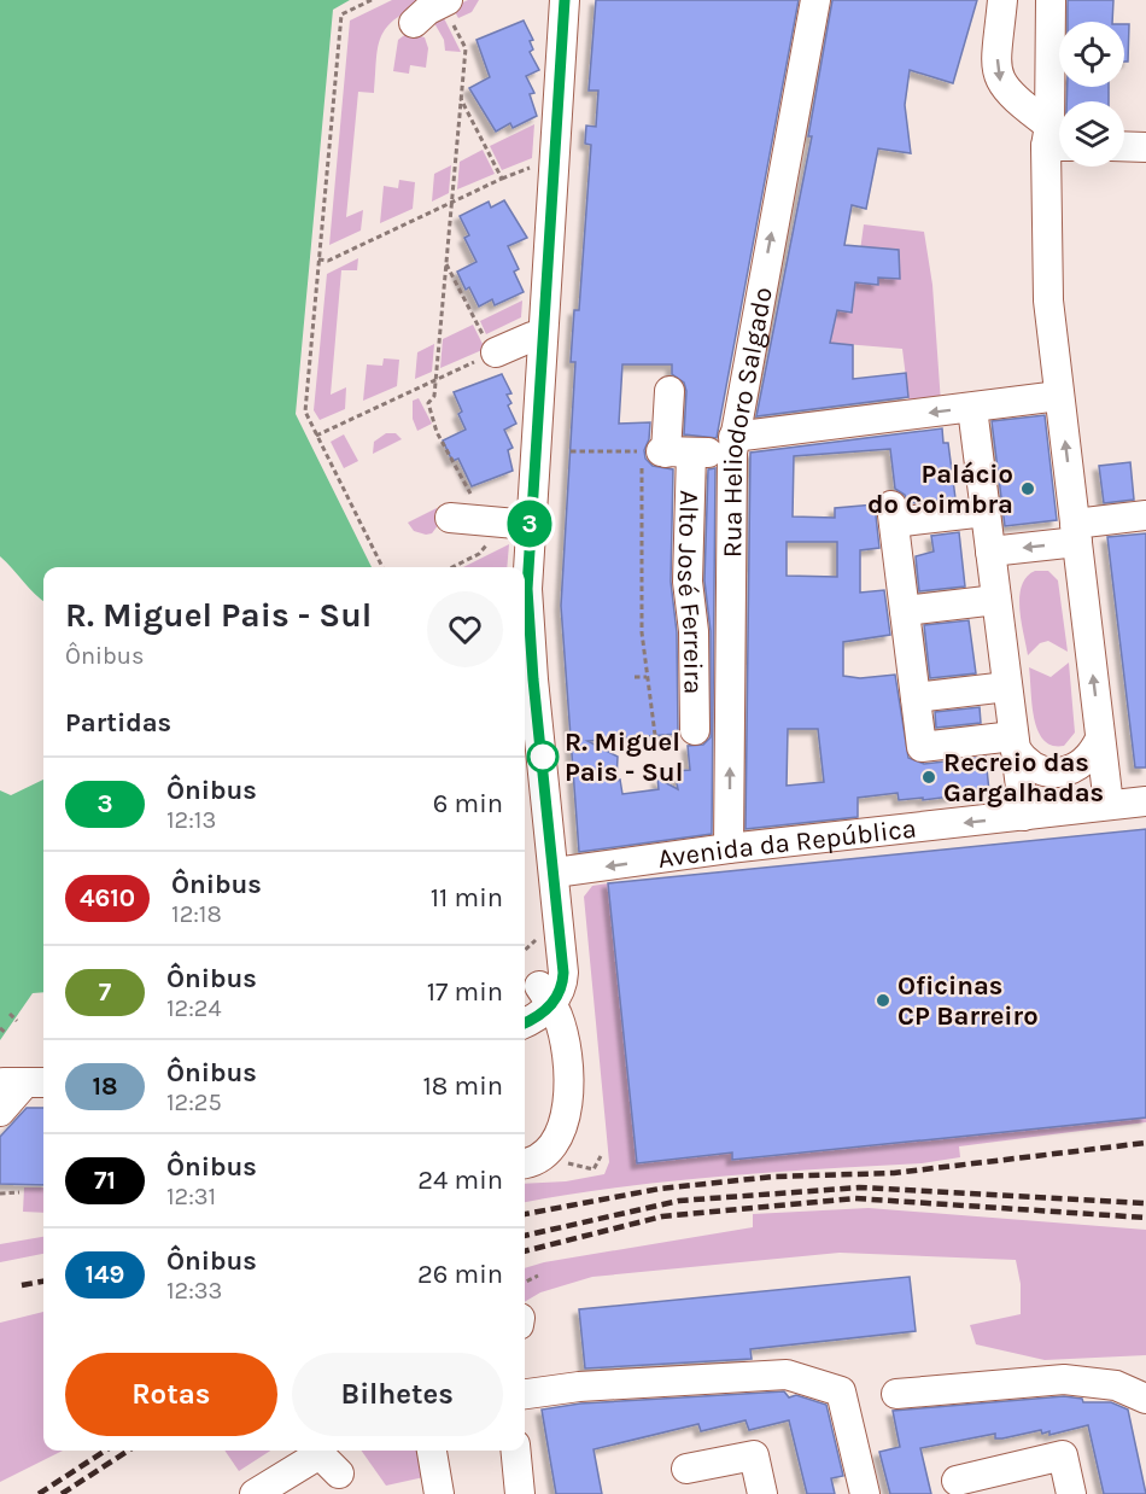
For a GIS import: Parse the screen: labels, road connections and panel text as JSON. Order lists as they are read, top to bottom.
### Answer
{
  "streets": {
    "street": ["Rua Heliodoro Salgado", "Alto José Ferreira", "Avenida da República"]
  },
  "crossings": [
    ["Rua Heliodoro Salgado", "Avenida da República"]
  ],
  "places": [
    "Palácio do Coimbra",
    "R. Miguel Pais - Sul",
    "Recreio das Gargalhadas",
    "Oficinas CP Barreiro"
  ],
  "lines": ["bus line 3"],
  "page": {
    "on_map": "3",
    "heading": [
      ["R. Miguel Pais - Sul", "Ônibus"],
      "Partidas"
    ],
    "list": [
      {
        "mark": "3",
        "name": "Ônibus",
        "note": "12:13",
        "value": "6 min"
      },
      {
        "mark": "4610",
        "name": "Ônibus",
        "note": "12:18",
        "value": "11 min"
      },
      {
        "mark": "7",
        "name": "Ônibus",
        "note": "12:24",
        "value": "17 min"
      },
      {
        "mark": "18",
        "name": "Ônibus",
        "note": "12:25",
        "value": "18 min"
      },
      {
        "mark": "71",
        "name": "Ônibus",
        "note": "12:31",
        "value": "24 min"
      },
      {
        "mark": "149",
        "name": "Ônibus",
        "note": "12:33",
        "value": "26 min"
      }
    ],
    "buttons": ["Rotas", "Bilhetes"]
  }
}
